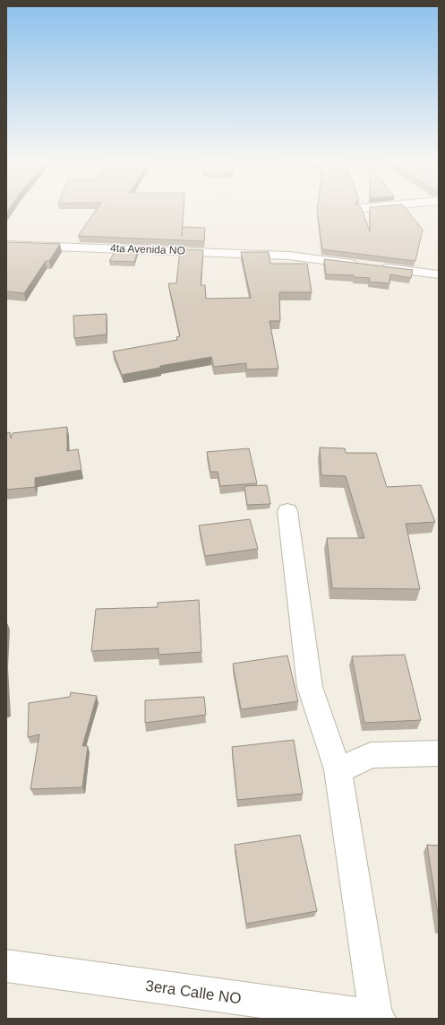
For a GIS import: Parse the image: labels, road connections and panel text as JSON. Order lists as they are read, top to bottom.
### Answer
{
  "streets": {
    "street": ["4ta Avenida NO", "3era Calle NO"]
  }
}
